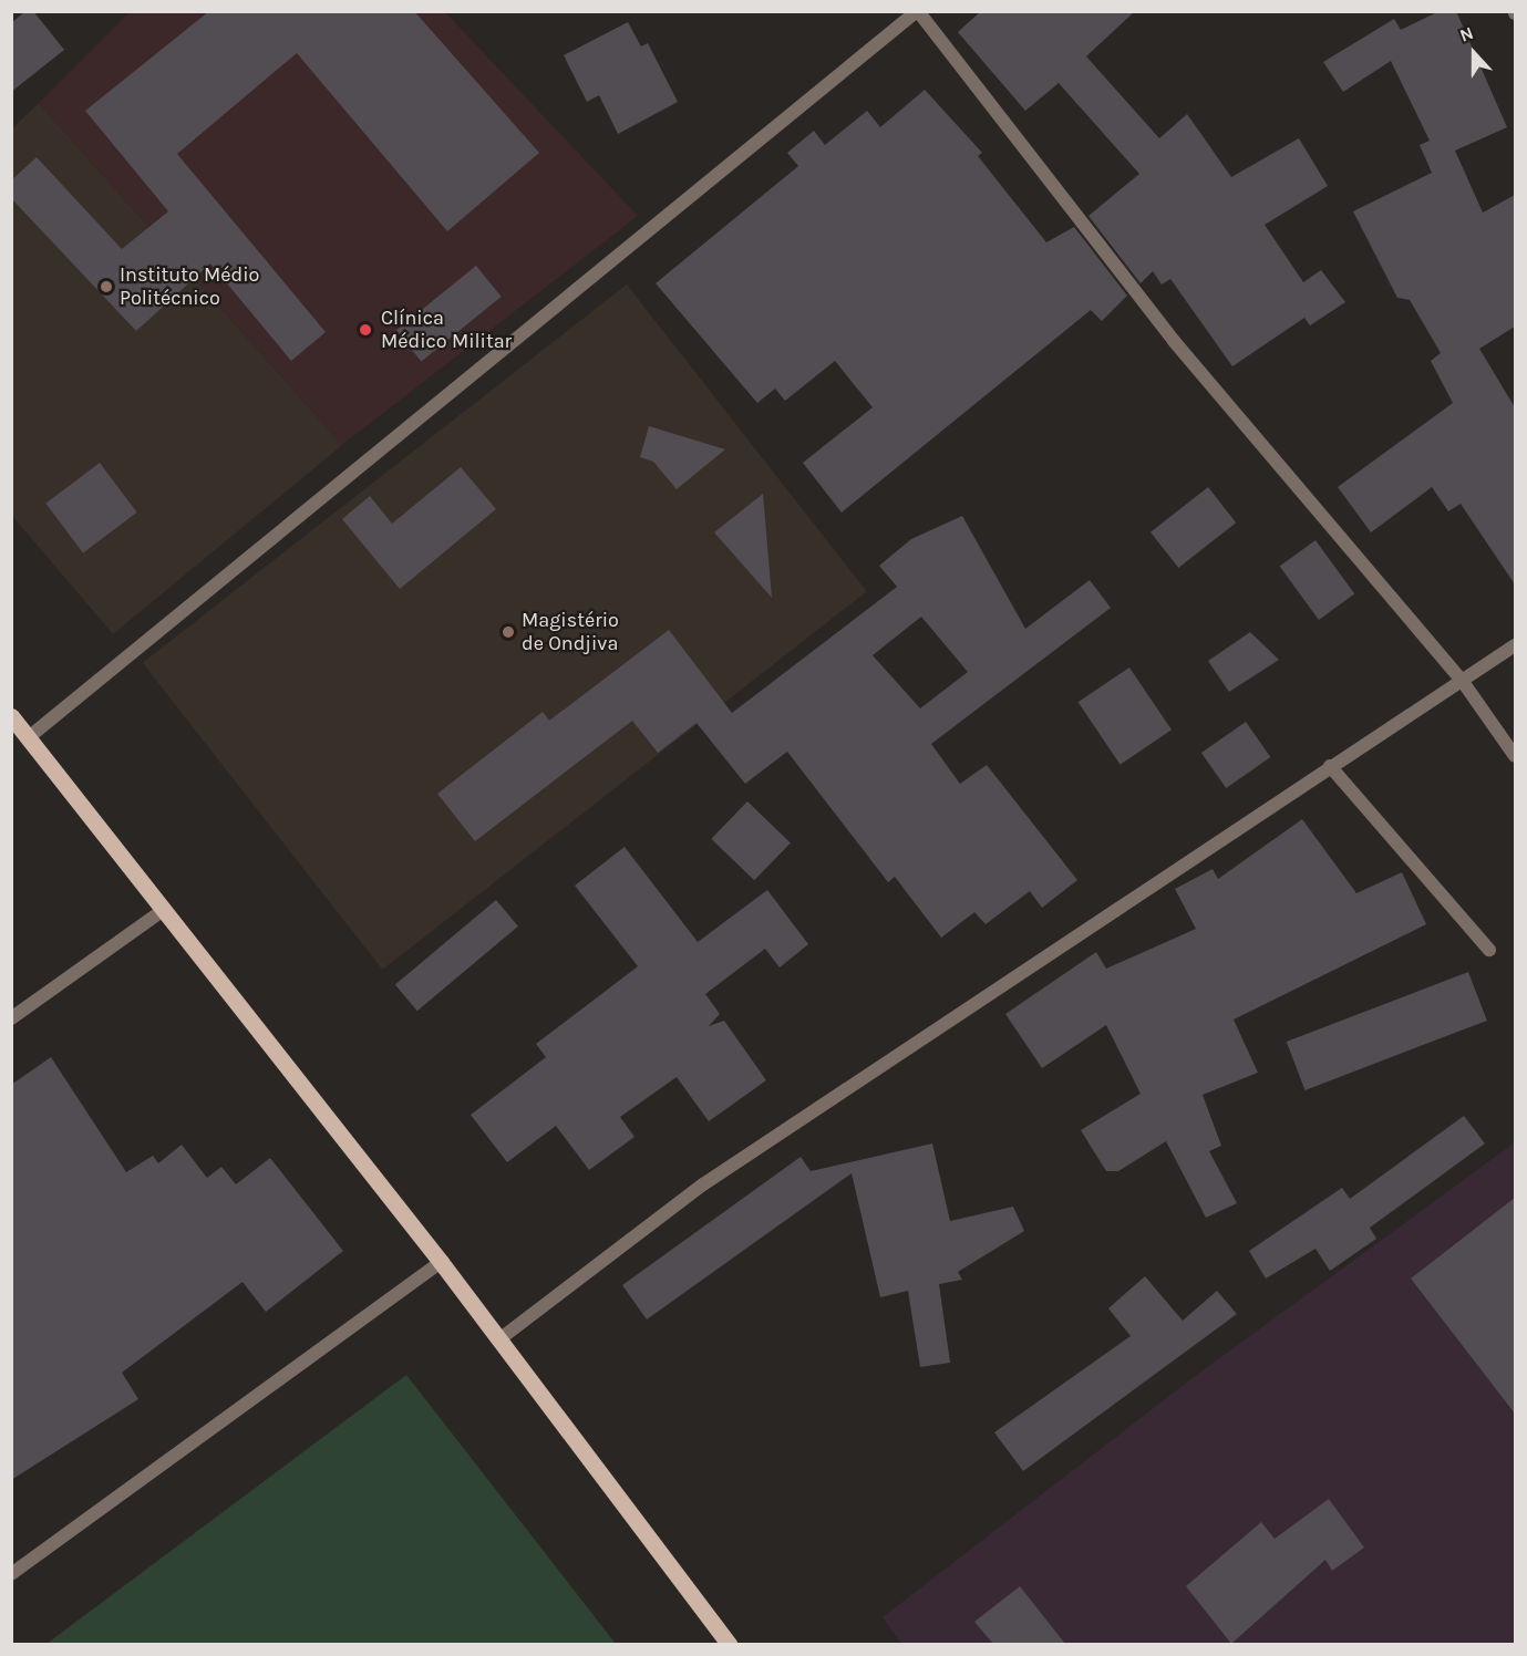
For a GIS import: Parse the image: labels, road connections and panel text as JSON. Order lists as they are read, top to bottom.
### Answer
{
  "places": ["Instituto Médio Politécnico", "Clínica Médico Militar", "Magistério de Ondjiva"],
  "north": "top"
}
